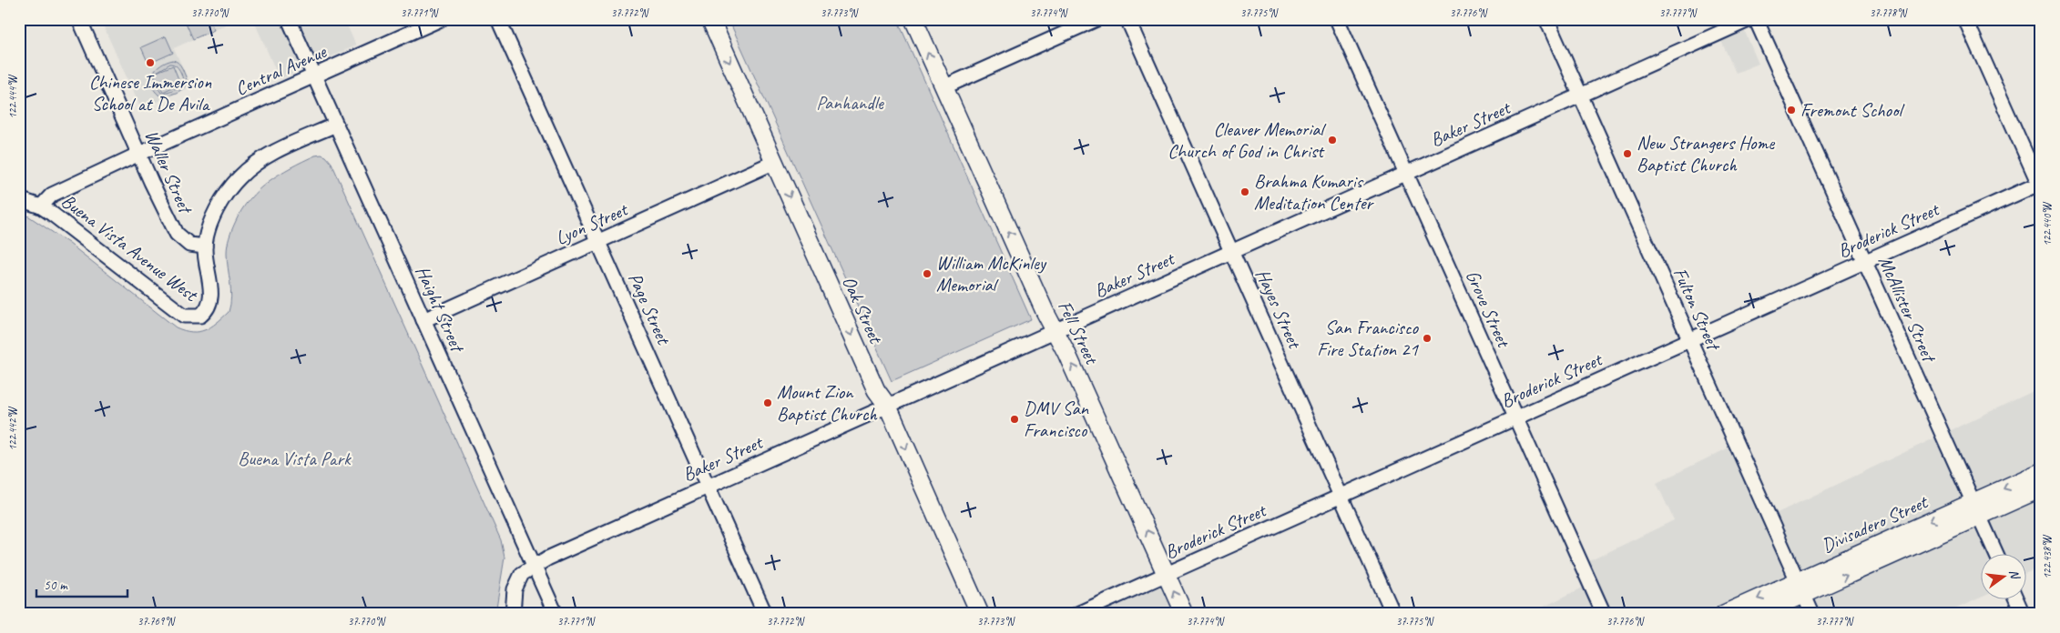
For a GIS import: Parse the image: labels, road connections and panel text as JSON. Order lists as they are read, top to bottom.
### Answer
{
  "streets": {
    "main road": ["Oak Street", "Fell Street", "Divisadero Street"],
    "street": [
      "Central Avenue",
      "Baker Street",
      "Waller Street",
      "Lyon Street",
      "Broderick Street",
      "Buena Vista Avenue West",
      "Haight Street",
      "Page Street",
      "Hayes Street",
      "Grove Street",
      "Fulton Street",
      "McAllister Street"
    ]
  },
  "crossings": [
    ["Central Avenue", "Waller Street"],
    ["Central Avenue", "Buena Vista Avenue West"],
    ["Central Avenue", "Haight Street"],
    ["Baker Street", "Haight Street"],
    ["Baker Street", "Page Street"],
    ["Baker Street", "Hayes Street"],
    ["Baker Street", "Grove Street"],
    ["Baker Street", "Fulton Street"],
    ["Baker Street", "Oak Street"],
    ["Baker Street", "Fell Street"],
    ["Waller Street", "Buena Vista Avenue West"],
    ["Lyon Street", "Haight Street"],
    ["Lyon Street", "Page Street"],
    ["Lyon Street", "Oak Street"],
    ["Broderick Street", "Hayes Street"],
    ["Broderick Street", "Grove Street"],
    ["Broderick Street", "Fulton Street"],
    ["Broderick Street", "McAllister Street"],
    ["Broderick Street", "Fell Street"],
    ["Buena Vista Avenue West", "Haight Street"],
    ["Fulton Street", "Divisadero Street"],
    ["McAllister Street", "Divisadero Street"]
  ],
  "one_way": ["Oak Street", "Fell Street"],
  "parks": ["Panhandle", "Buena Vista Park"],
  "places": [
    "Chinese Immersion School at De Avila",
    "Fremont School",
    "Cleaver Memorial Church of God in Christ",
    "New Strangers Home Baptist Church",
    "Brahma Kumaris Meditation Center",
    "William McKinley Memorial",
    "San Francisco Fire Station 21",
    "Mount Zion Baptist Church",
    "DMV San Francisco"
  ],
  "scale_bar": "50 m",
  "north": "right",
  "coordinates": [
    "37.770°N",
    "37.771°N",
    "37.772°N",
    "37.773°N",
    "37.774°N",
    "37.775°N",
    "37.776°N",
    "37.777°N",
    "37.778°N",
    "122.444°W",
    "122.440°W",
    "122.442°W",
    "122.438°W",
    "37.769°N"
  ]
}
